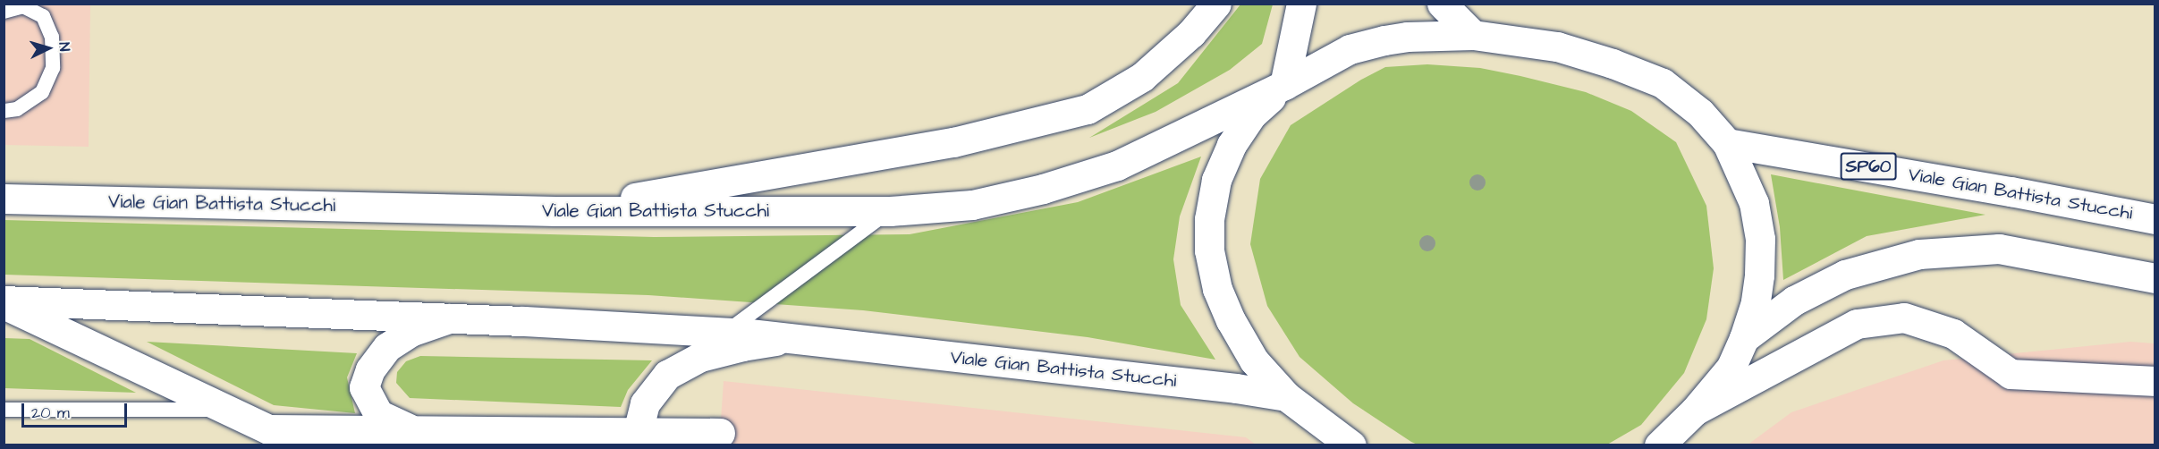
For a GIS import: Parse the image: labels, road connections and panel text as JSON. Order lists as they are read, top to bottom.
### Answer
{
  "streets": {
    "main road": ["SP60", "Viale Gian Battista Stucchi"]
  },
  "scale_bar": "20 m",
  "north": "right"
}
